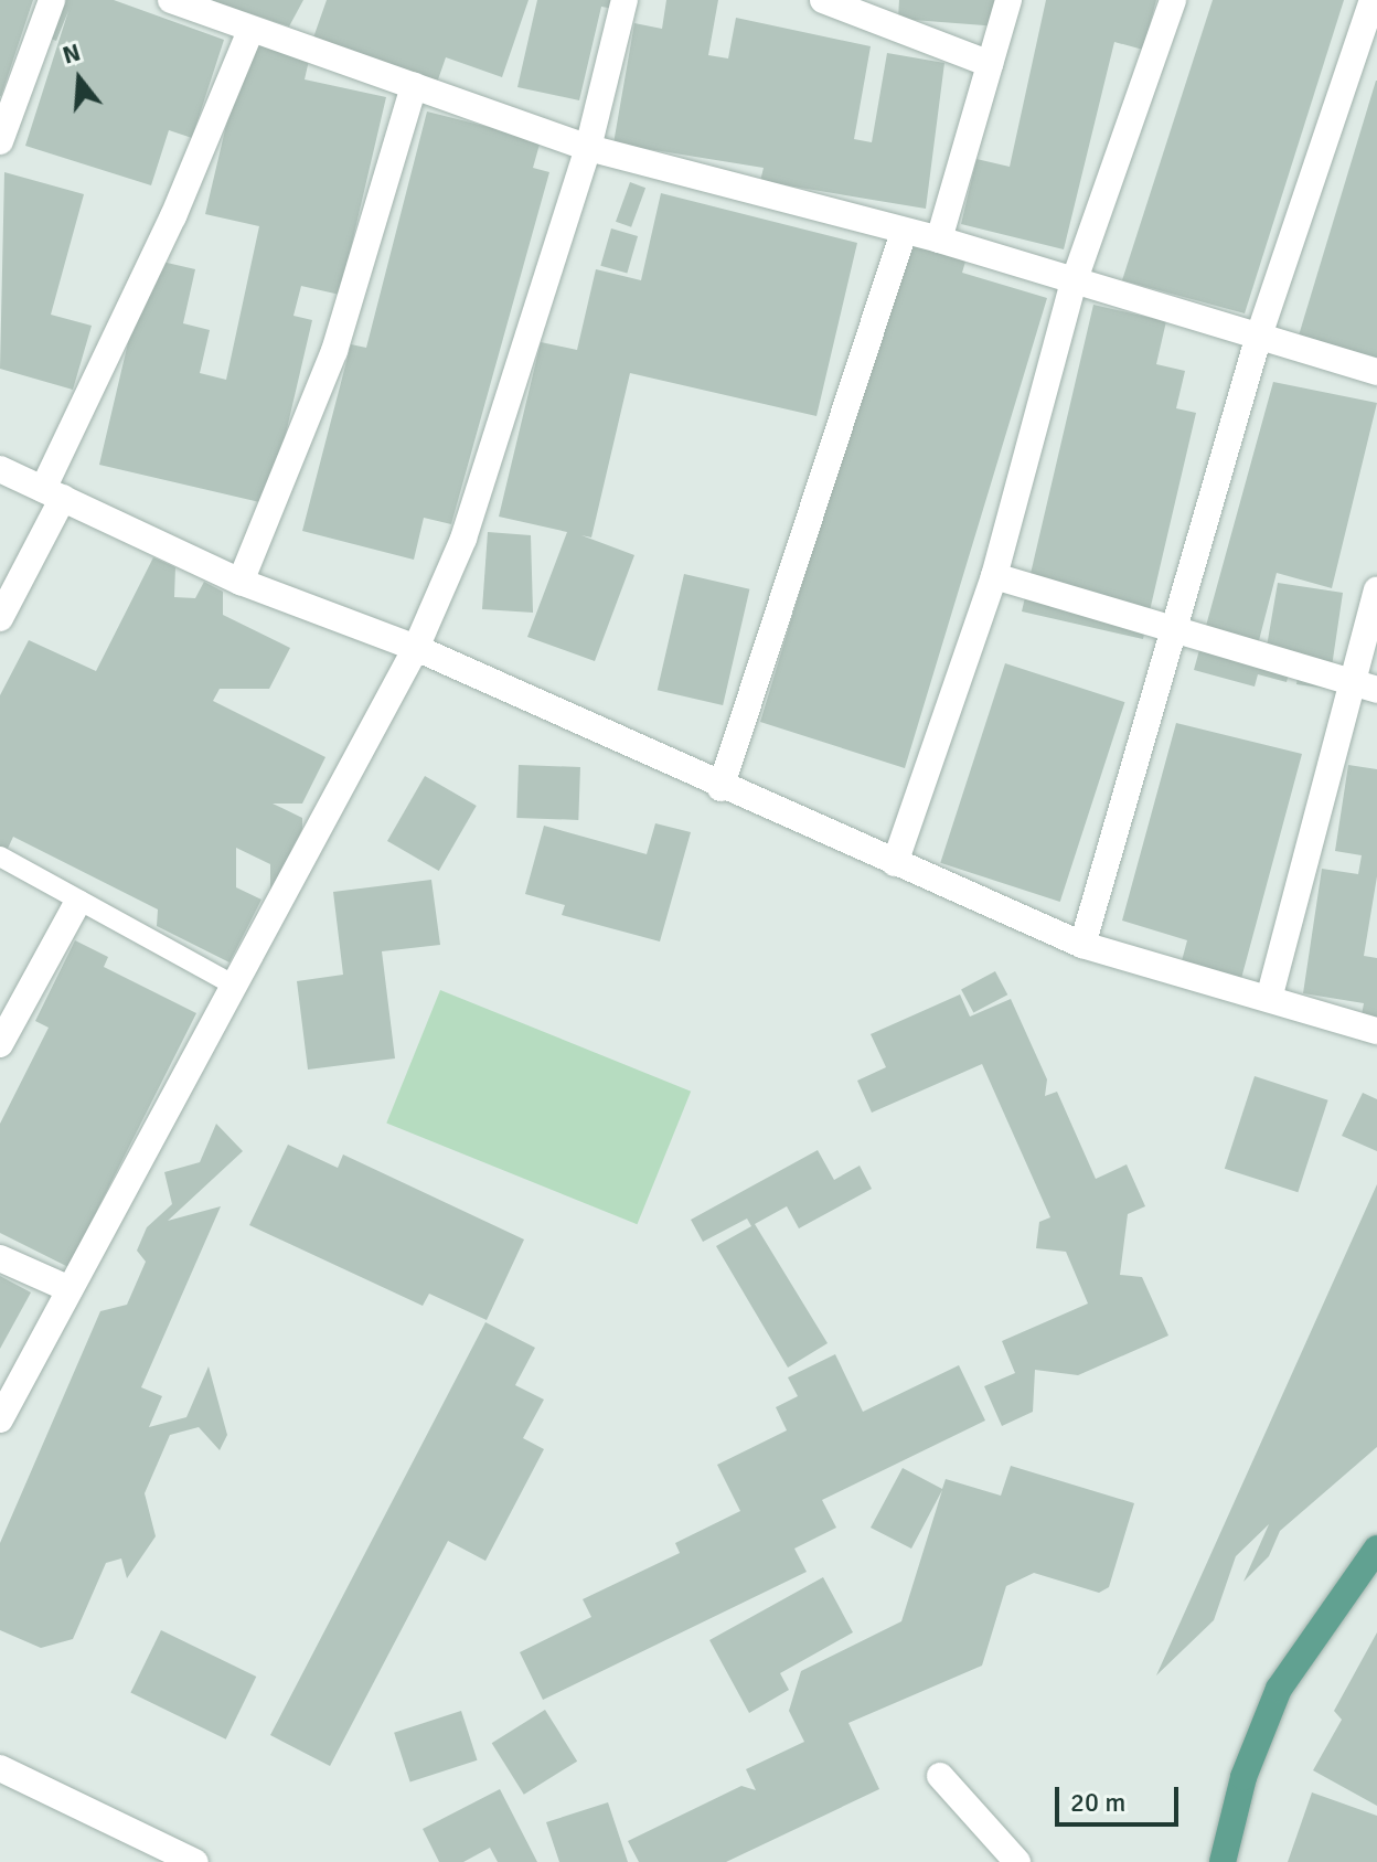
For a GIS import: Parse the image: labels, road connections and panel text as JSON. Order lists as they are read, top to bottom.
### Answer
{
  "scale_bar": "20 m",
  "north": "top"
}
